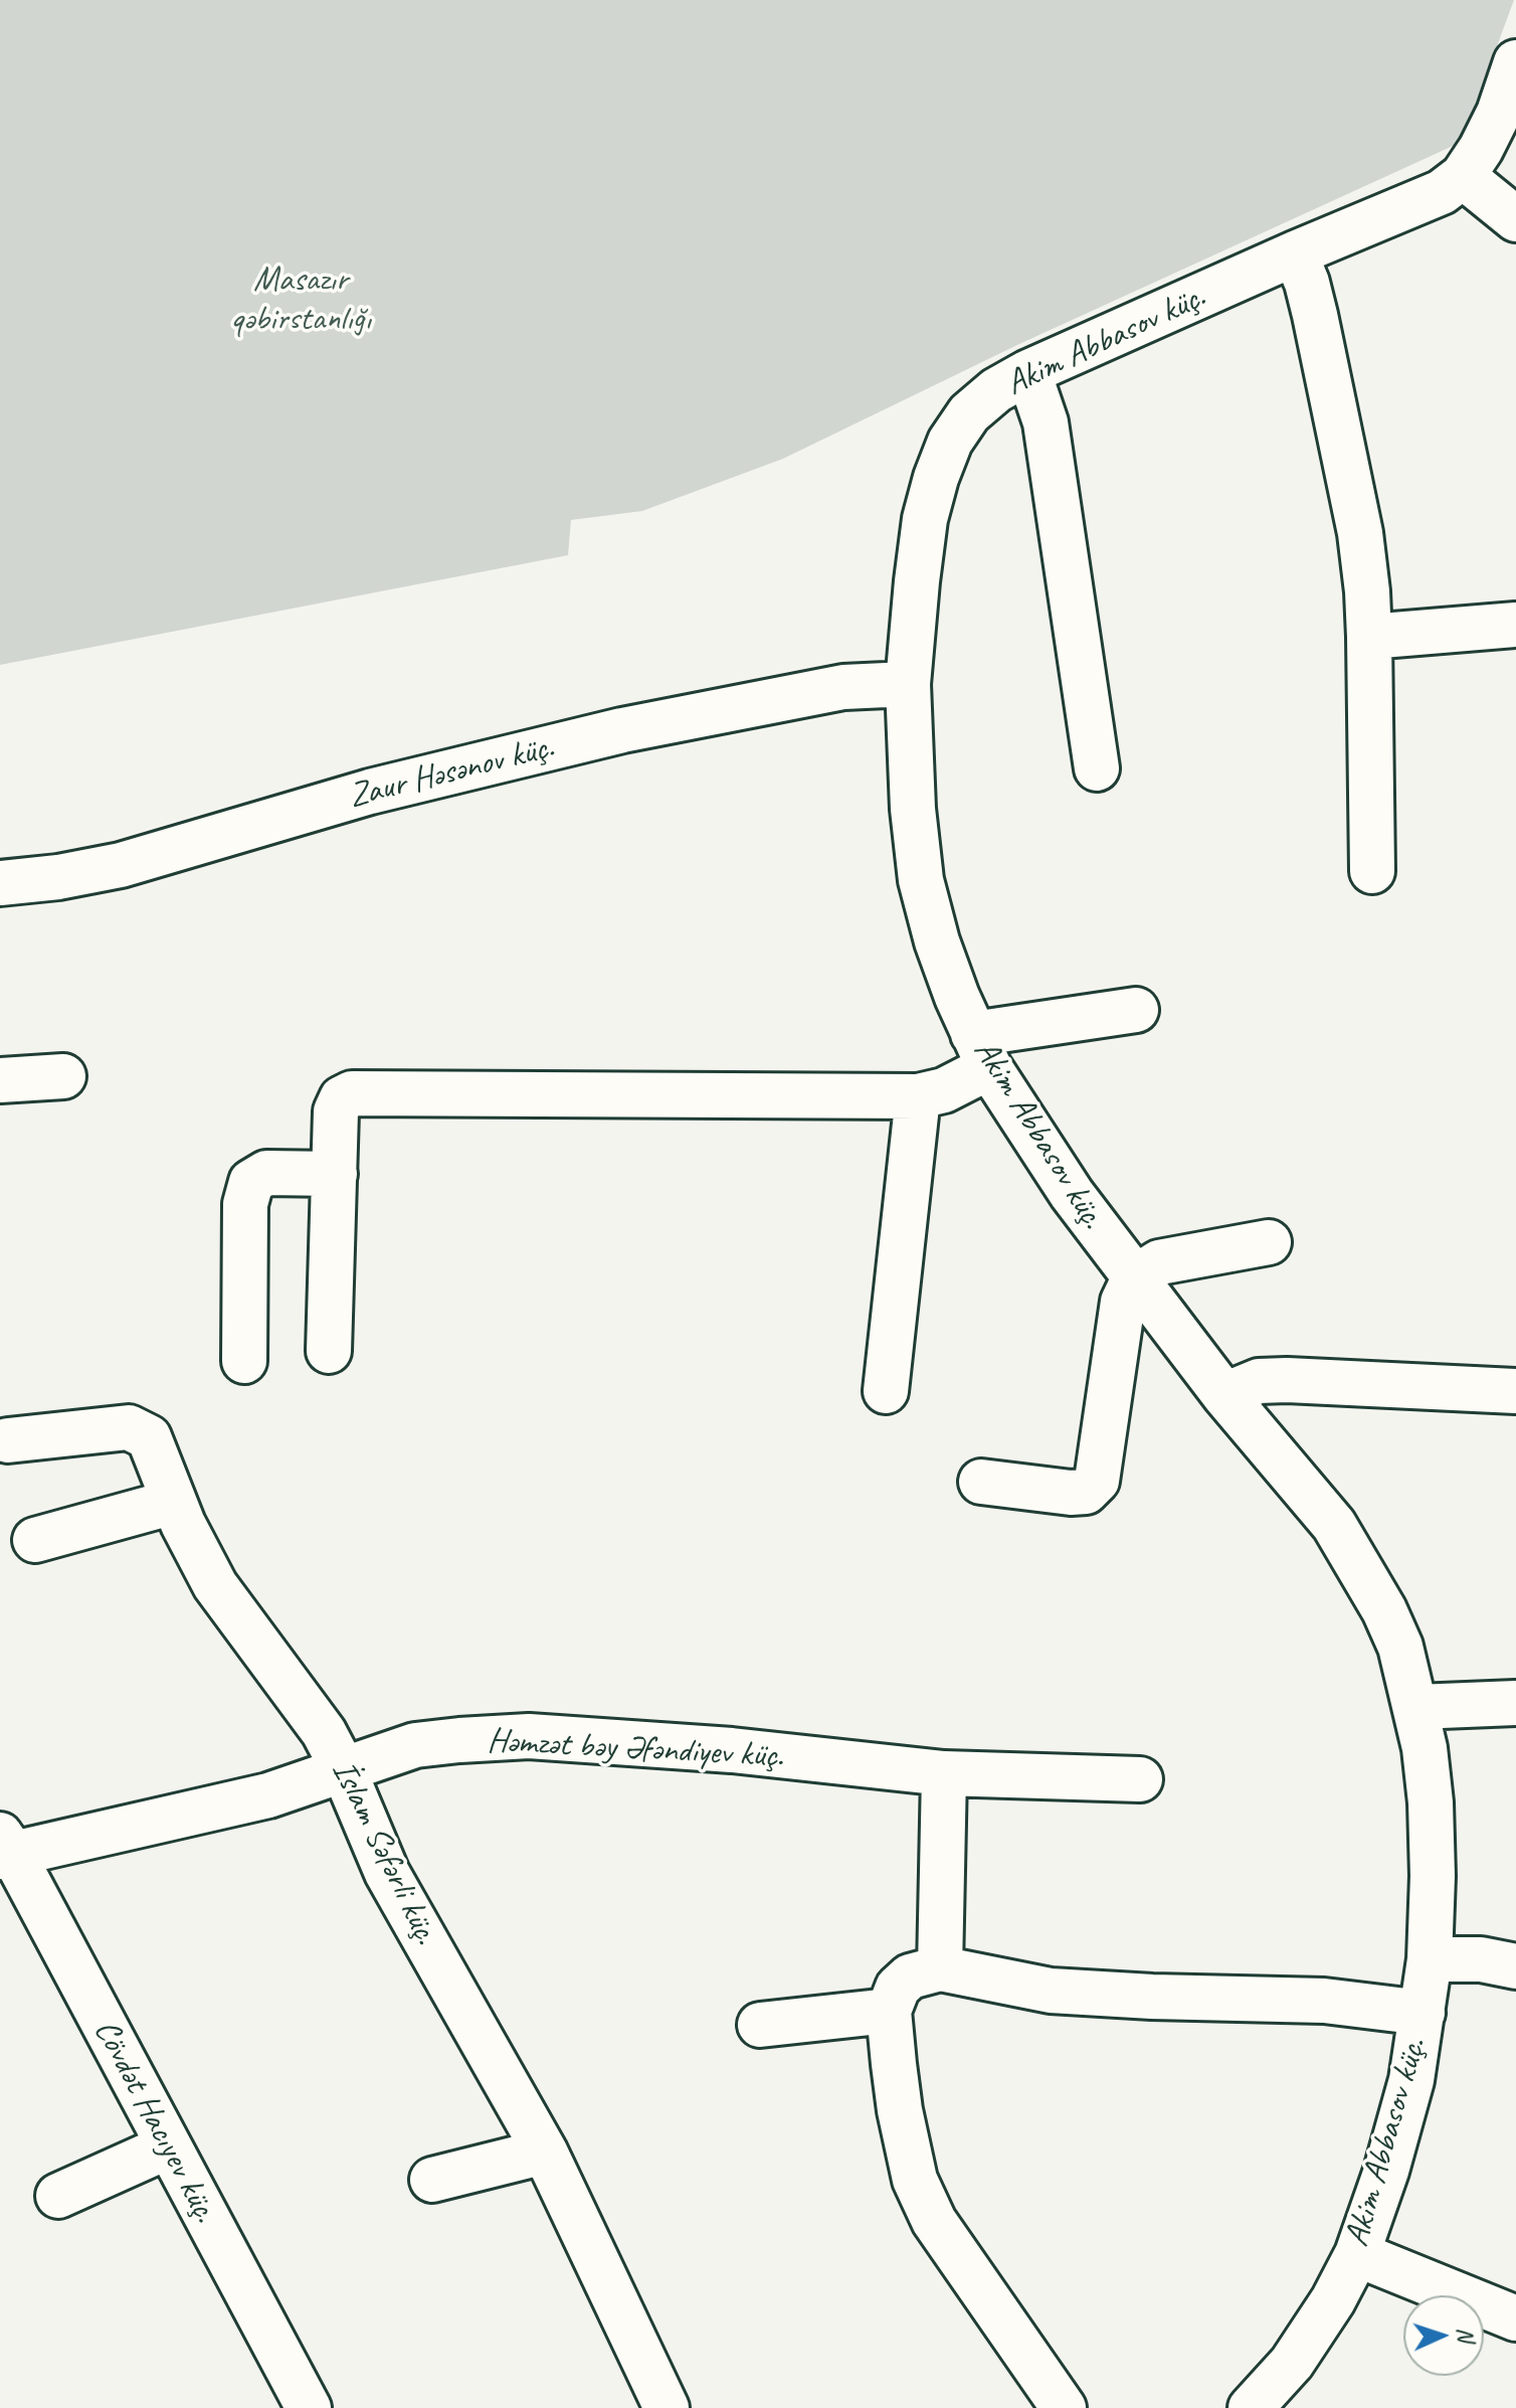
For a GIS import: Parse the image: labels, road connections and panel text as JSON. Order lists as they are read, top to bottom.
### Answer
{
  "streets": {
    "street": [
      "Akim Abbasov küç.",
      "Zaur Həsənov küç.",
      "Həmzət bəy Əfəndiyev küç.",
      "İslam Səfərli küç.",
      "Cövdət Hacıyev küç."
    ]
  },
  "crossings": [
    ["Akim Abbasov küç.", "Zaur Həsənov küç."],
    ["Həmzət bəy Əfəndiyev küç.", "İslam Səfərli küç."],
    ["Həmzət bəy Əfəndiyev küç.", "Cövdət Hacıyev küç."]
  ],
  "parks": ["Masazır qəbirstanlığı"],
  "north": "right"
}
